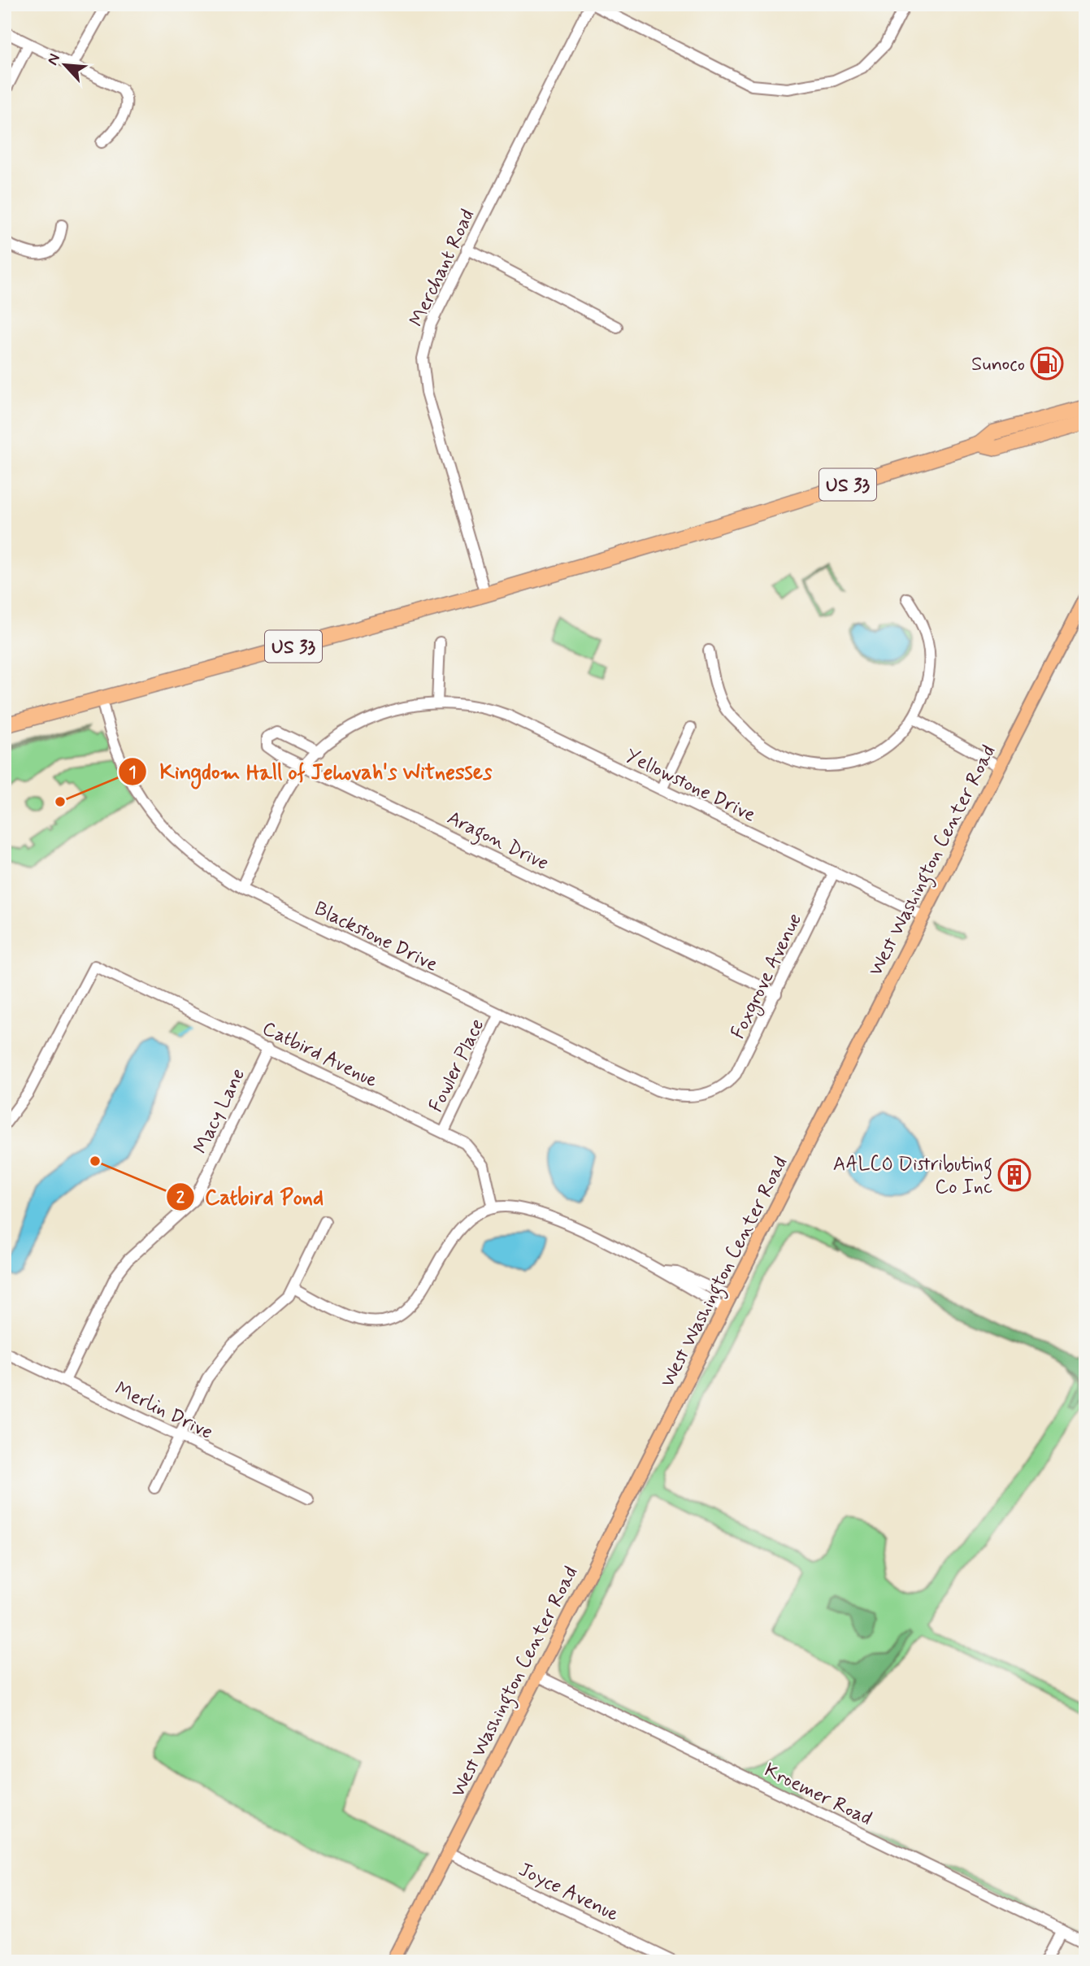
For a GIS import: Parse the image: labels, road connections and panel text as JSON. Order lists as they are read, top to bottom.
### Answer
{
  "streets": {
    "highway": ["US 33"],
    "main road": ["West Washington Center Road"],
    "street": [
      "Merchant Road",
      "Yellowstone Drive",
      "Aragon Drive",
      "Blackstone Drive",
      "Foxgrove Avenue",
      "Catbird Avenue",
      "Fowler Place",
      "Macy Lane",
      "Merlin Drive",
      "Kroemer Road",
      "Joyce Avenue"
    ]
  },
  "crossings": [
    ["Merchant Road", "US 33"],
    ["US 33", "Blackstone Drive"],
    ["Yellowstone Drive", "Aragon Drive"],
    ["Yellowstone Drive", "West Washington Center Road"],
    ["Yellowstone Drive", "Blackstone Drive"],
    ["Yellowstone Drive", "Foxgrove Avenue"],
    ["Aragon Drive", "Foxgrove Avenue"],
    ["West Washington Center Road", "Kroemer Road"],
    ["West Washington Center Road", "Joyce Avenue"],
    ["Blackstone Drive", "Foxgrove Avenue"],
    ["Blackstone Drive", "Fowler Place"],
    ["Catbird Avenue", "Fowler Place"],
    ["Catbird Avenue", "Macy Lane"],
    ["Macy Lane", "Merlin Drive"]
  ],
  "places": {
    "fuel station": ["Sunoco"],
    "other": ["Kingdom Hall of Jehovah's Witnesses", "Catbird Pond"],
    "building": ["AALCO Distributing Co Inc"]
  },
  "north": "top left"
}
